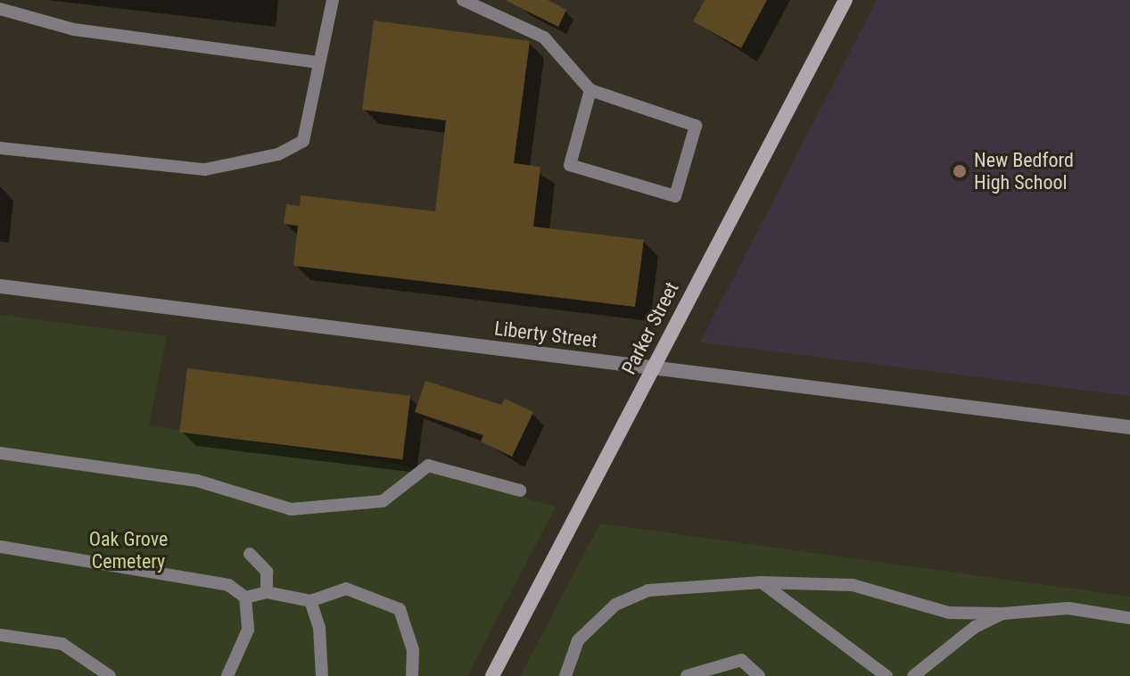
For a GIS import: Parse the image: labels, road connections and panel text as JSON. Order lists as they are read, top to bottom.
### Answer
{
  "streets": {
    "main road": ["Parker Street"],
    "street": ["Liberty Street"]
  },
  "crossings": [
    ["Parker Street", "Liberty Street"]
  ],
  "parks": ["Oak Grove Cemetery"],
  "places": ["New Bedford High School"]
}
